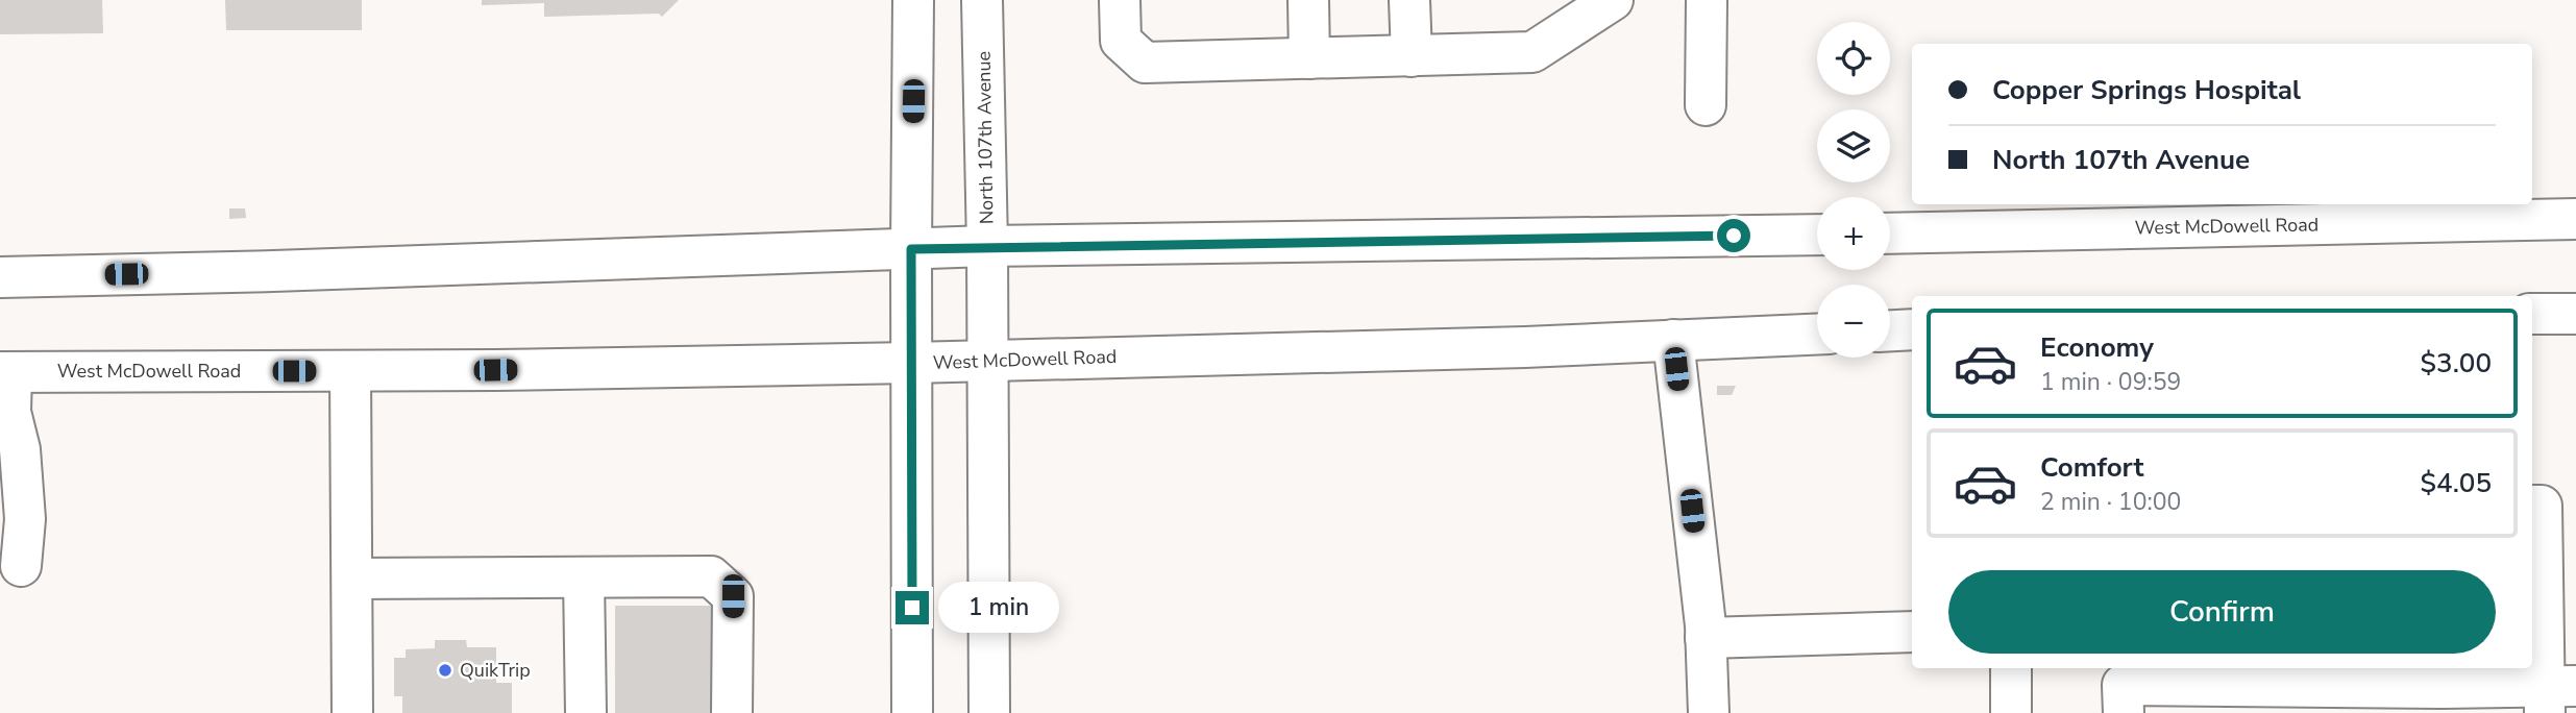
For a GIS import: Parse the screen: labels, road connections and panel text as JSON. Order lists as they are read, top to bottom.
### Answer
{
  "streets": {
    "main road": ["North 107th Avenue", "West McDowell Road"]
  },
  "crossings": [
    ["North 107th Avenue", "West McDowell Road"]
  ],
  "places": ["QuikTrip"],
  "page": {
    "map_buttons": ["+", "−"],
    "banner": ["Copper Springs Hospital", "North 107th Avenue"],
    "list": [
      {
        "name": "Economy",
        "note": "1 min · 09:59",
        "value": "$3.00"
      },
      {
        "name": "Comfort",
        "note": "2 min · 10:00",
        "value": "$4.05"
      }
    ],
    "buttons": "Confirm",
    "bubble": "1 min"
  }
}
